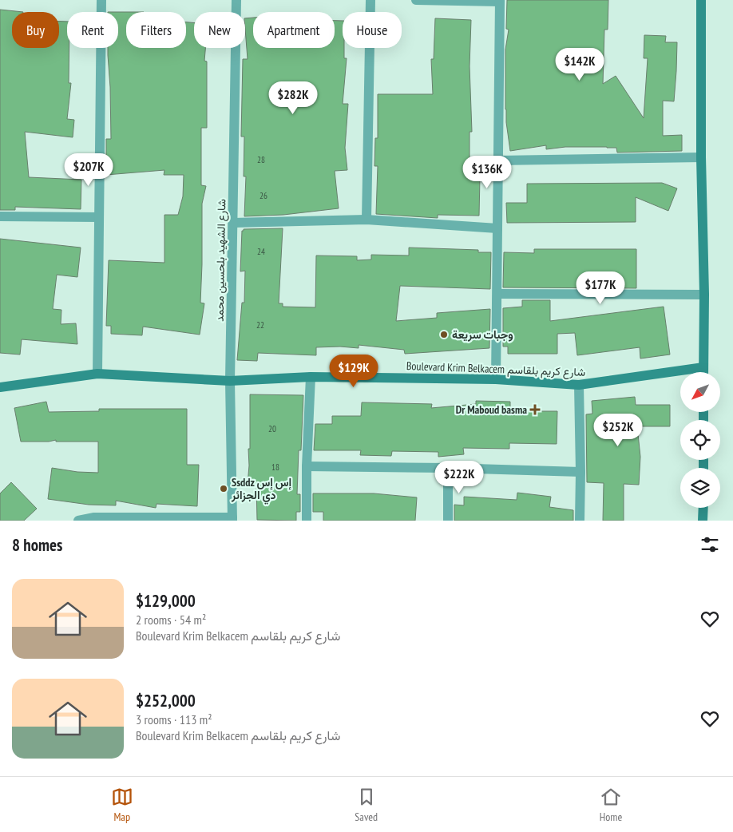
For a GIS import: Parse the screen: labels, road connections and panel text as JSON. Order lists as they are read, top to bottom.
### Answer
{
  "streets": {
    "street": ["شارع الشهيد بلحسين محمد", "Boulevard Krim Belkacem شارع كريم بلقاسم"]
  },
  "crossings": [
    ["شارع الشهيد بلحسين محمد", "Boulevard Krim Belkacem شارع كريم بلقاسم"]
  ],
  "places": {
    "other": ["وجبات سريعة", "Ssddz إس إس دي الجزائر"],
    "health": ["Dr Maboud basma"]
  },
  "house_numbers": [
    "28",
    "26",
    "24",
    "22",
    "20",
    "18"
  ],
  "north": "bottom left",
  "page": {
    "chip": [
      "Buy",
      "Rent",
      "Filters",
      "New",
      "Apartment",
      "House"
    ],
    "price": [
      "$142K",
      "$282K",
      "$207K",
      "$136K",
      "$177K",
      "$129K",
      "$252K",
      "$222K"
    ],
    "heading": "8 homes",
    "list": [
      {
        "name": "$129,000",
        "note": "2 rooms · 54 m² · Boulevard Krim Belkacem شارع كريم بلقاسم"
      },
      {
        "name": "$252,000",
        "note": "3 rooms · 113 m² · Boulevard Krim Belkacem شارع كريم بلقاسم"
      }
    ],
    "tabs": ["Map", "Saved", "Home"]
  }
}
